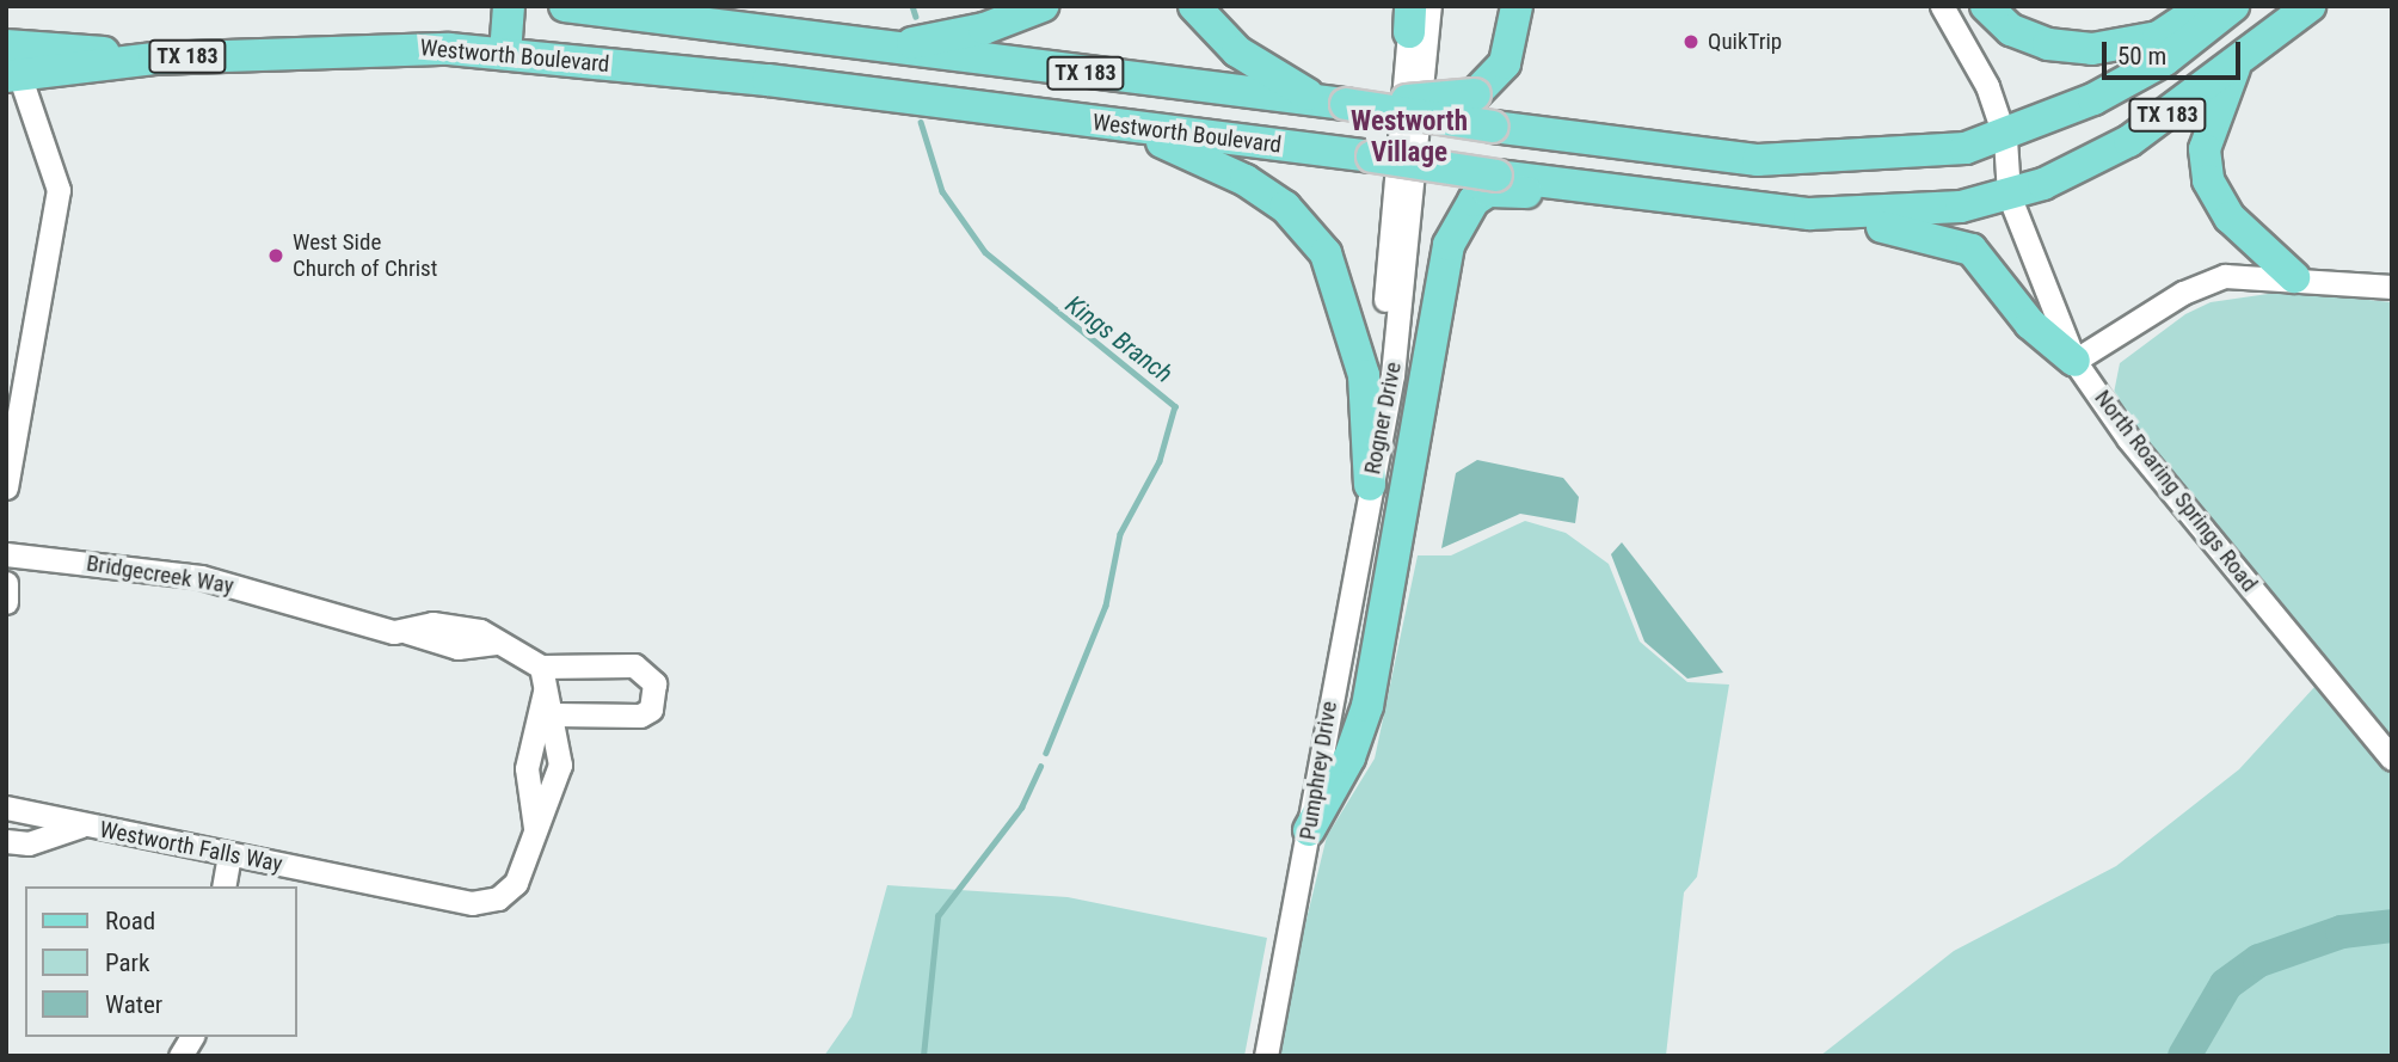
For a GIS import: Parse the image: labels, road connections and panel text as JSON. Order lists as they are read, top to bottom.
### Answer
{
  "streets": {
    "main road": ["TX 183", "Westworth Boulevard"],
    "street": [
      "Rogner Drive",
      "North Roaring Springs Road",
      "Bridgecreek Way",
      "Pumphrey Drive",
      "Westworth Falls Way"
    ]
  },
  "crossings": [
    ["Westworth Boulevard", "North Roaring Springs Road"],
    ["Rogner Drive", "Pumphrey Drive"]
  ],
  "districts": ["Westworth Village"],
  "water": ["Kings Branch"],
  "places": ["QuikTrip", "West Side Church of Christ"],
  "legend": ["Road", "Park", "Water"],
  "scale_bar": "50 m"
}
